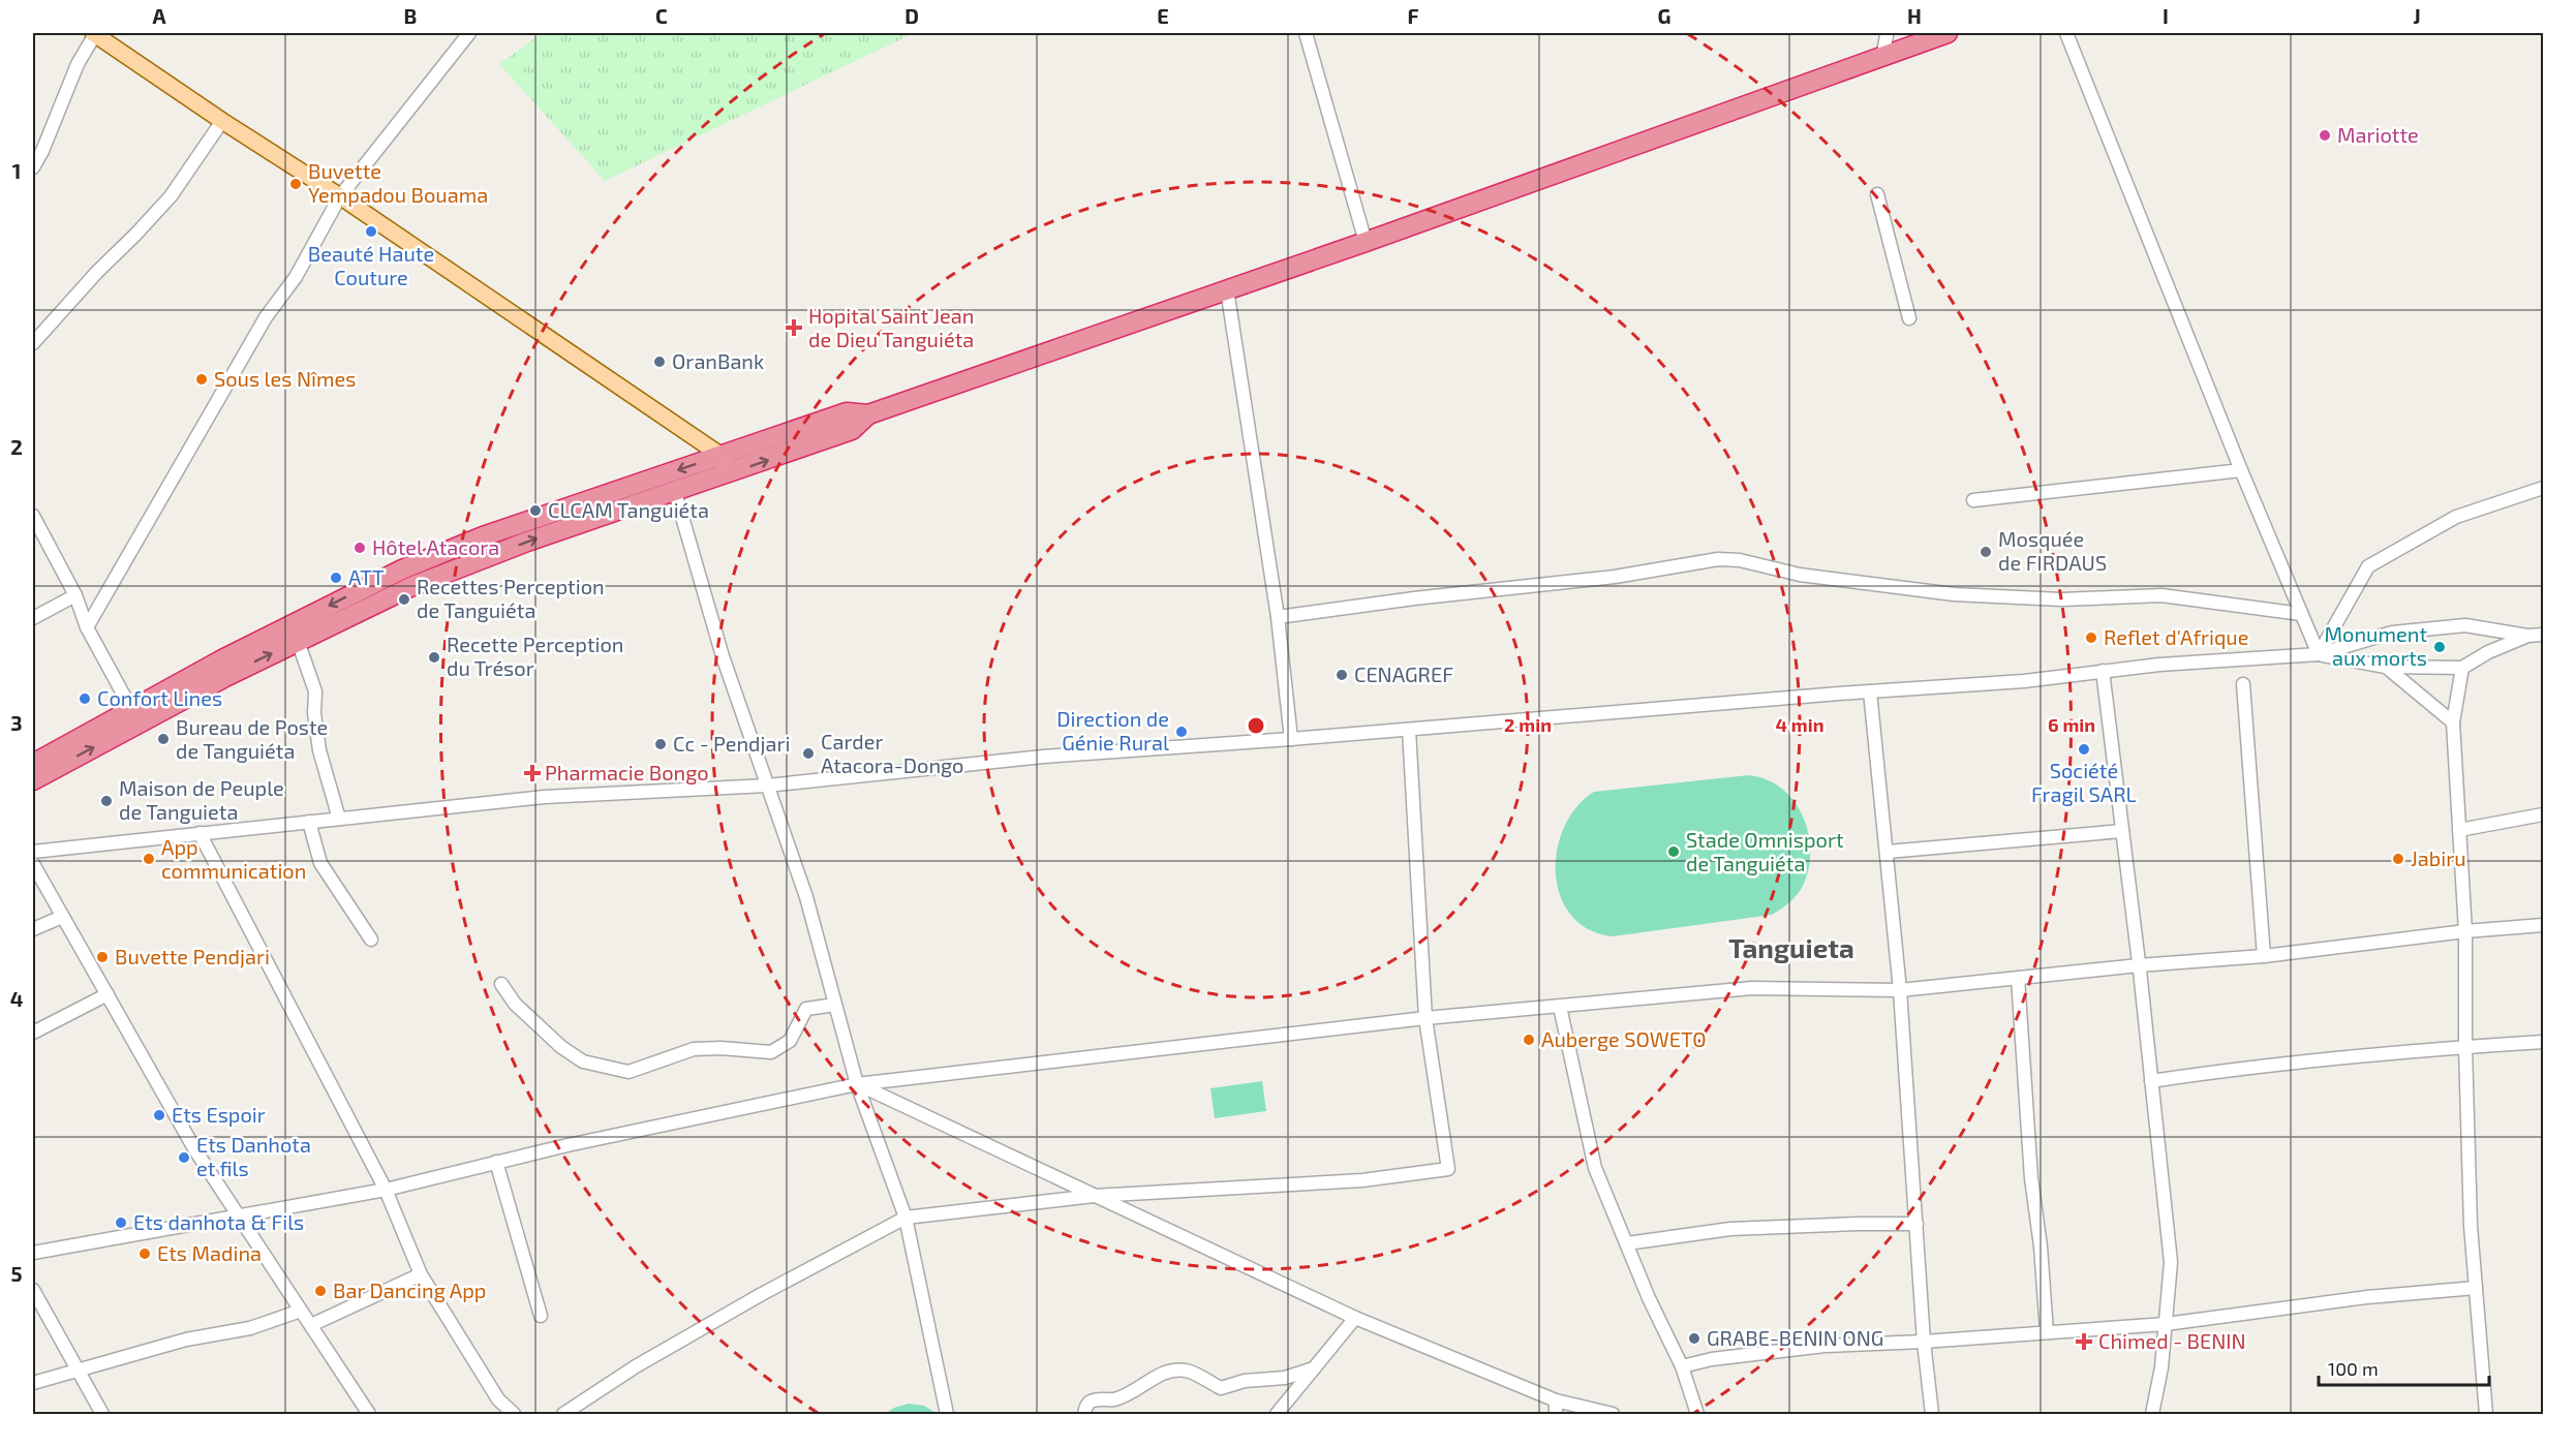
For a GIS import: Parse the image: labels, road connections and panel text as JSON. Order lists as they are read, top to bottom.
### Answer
{
  "districts": ["Tanguieta"],
  "places": {
    "other": [
      "Mariotte",
      "Buvette Yempadou Bouama",
      "Beauté Haute Couture",
      "OranBank",
      "Sous les Nîmes",
      "CLCAM Tanguiéta",
      "Hôtel Atacora",
      "Mosquée de FIRDAUS",
      "ATT",
      "Recettes Perception de Tanguiéta",
      "Reflet d'Afrique",
      "Monument aux morts",
      "Recette Perception du Trésor",
      "CENAGREF",
      "Confort Lines",
      "Direction de Génie Rural",
      "Bureau de Poste de Tanguiéta",
      "Cc - Pendjari",
      "Société Fragil SARL",
      "Carder Atacora-Dongo",
      "Maison de Peuple de Tanguieta",
      "Stade Omnisport de Tanguiéta",
      "App communication",
      "Jabiru",
      "Buvette Pendjari",
      "Auberge SOWETO",
      "Ets Espoir",
      "Ets Danhota et fils",
      "Ets danhota & Fils",
      "Ets Madina",
      "Bar Dancing App",
      "GRABE-BENIN ONG"
    ],
    "health": ["Hopital Saint Jean de Dieu Tanguiéta", "Pharmacie Bongo", "Chimed - BENIN"]
  },
  "scale_bar": "100 m",
  "grid": {
    "columns": [
      "A",
      "B",
      "C",
      "D",
      "E",
      "F",
      "G",
      "H",
      "I",
      "J"
    ],
    "rows": [
      "1",
      "2",
      "3",
      "4",
      "5"
    ]
  },
  "rings": ["2 min", "4 min", "6 min"]
}
